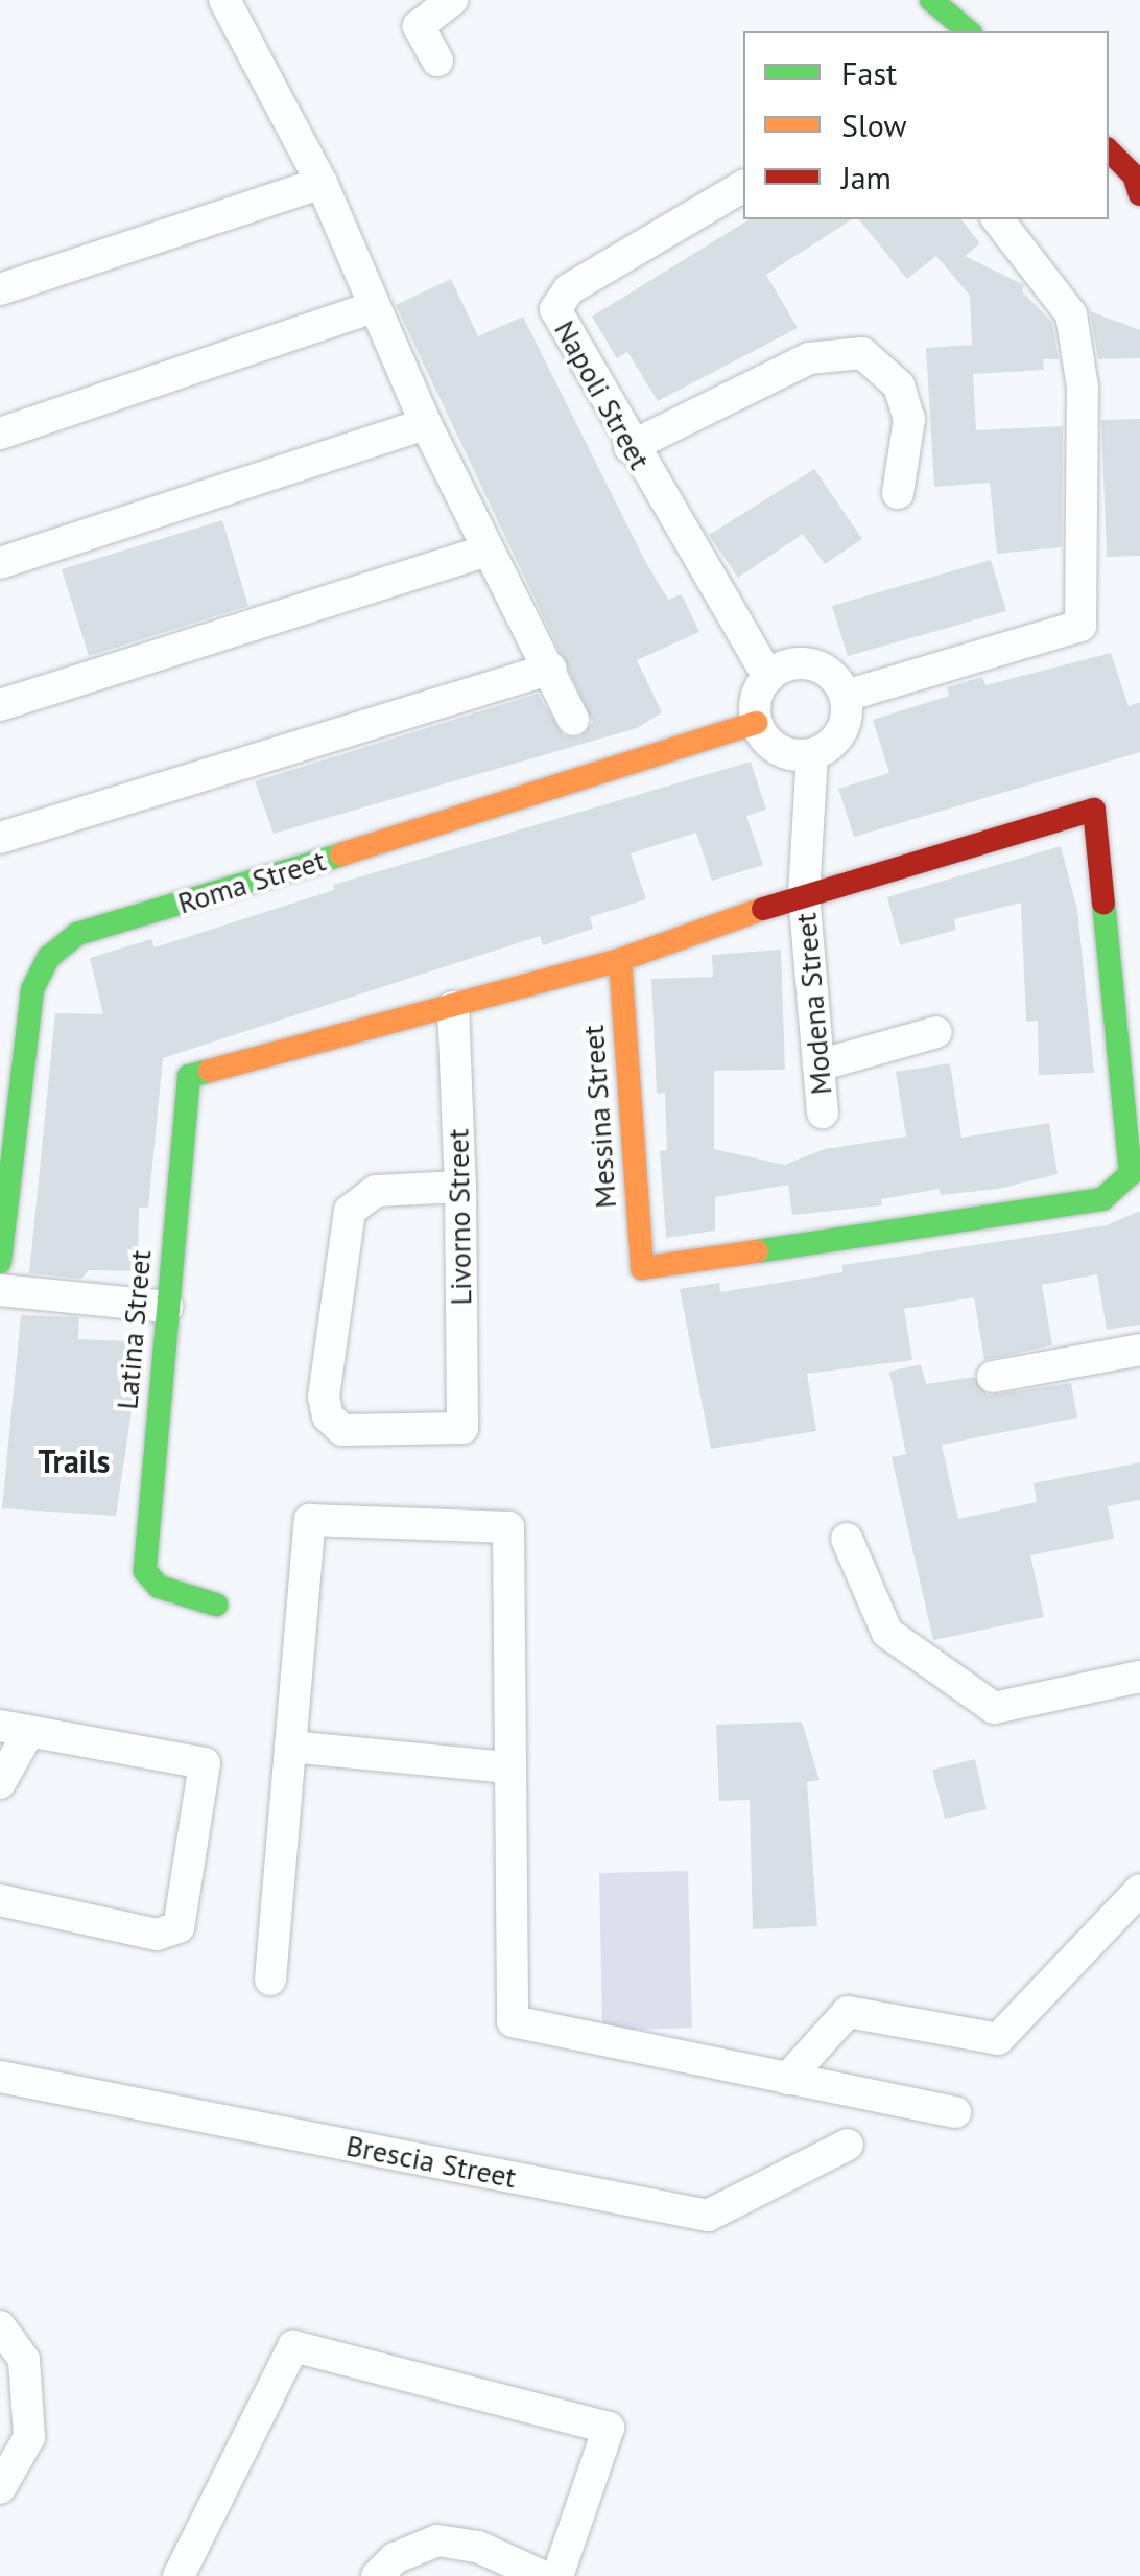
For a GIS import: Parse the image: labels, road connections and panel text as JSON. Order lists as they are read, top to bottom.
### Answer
{
  "streets": {
    "street": [
      "Napoli Street",
      "Roma Street",
      "Modena Street",
      "Messina Street",
      "Livorno Street",
      "Latina Street",
      "Brescia Street"
    ]
  },
  "crossings": [
    ["Napoli Street", "Roma Street"],
    ["Napoli Street", "Modena Street"],
    ["Roma Street", "Modena Street"],
    ["Modena Street", "Messina Street"],
    ["Livorno Street", "Latina Street"]
  ],
  "districts": ["Trails"],
  "legend": ["Fast", "Slow", "Jam"]
}
